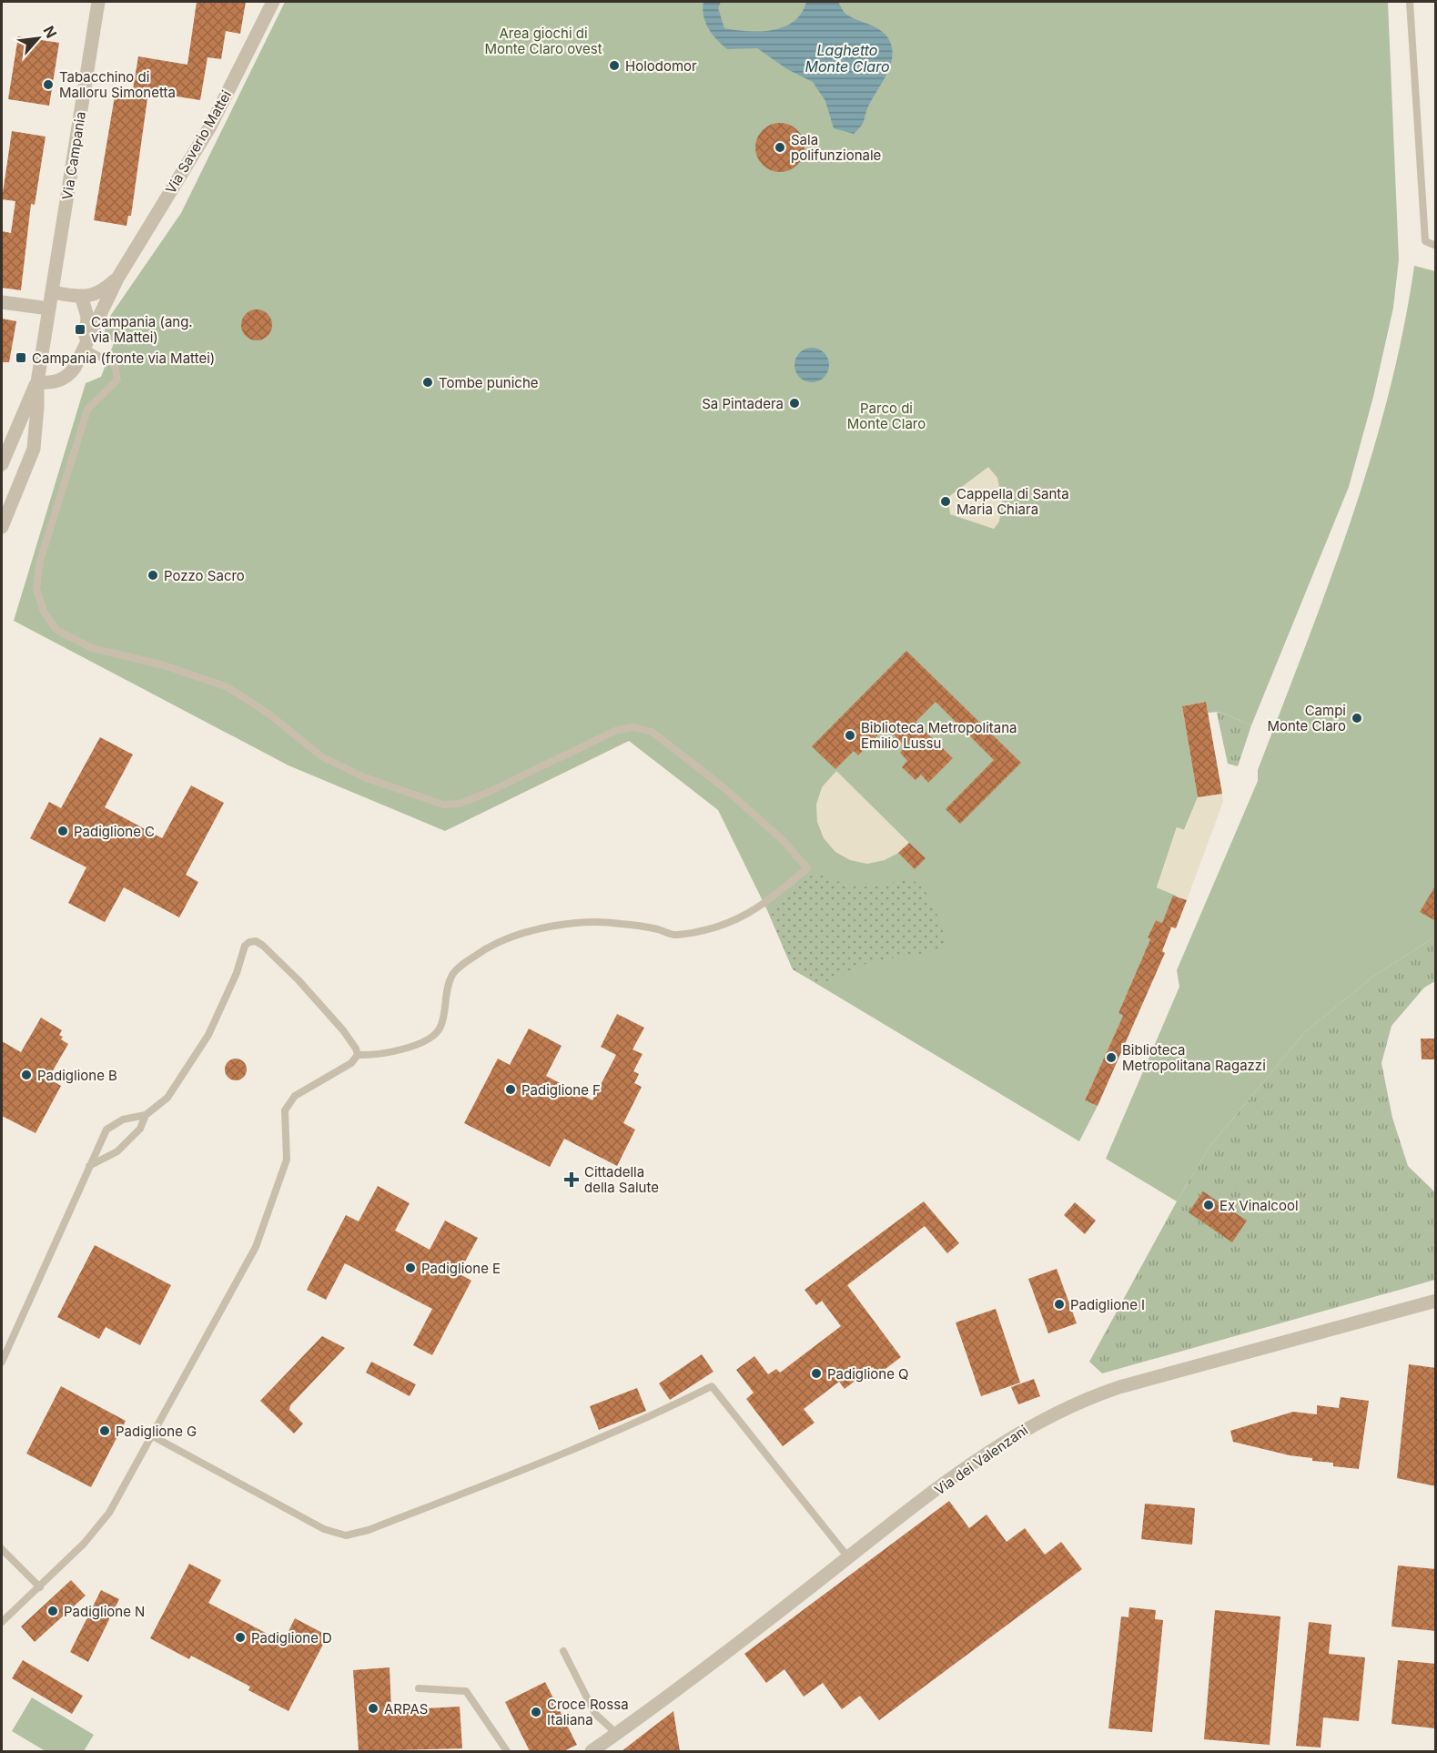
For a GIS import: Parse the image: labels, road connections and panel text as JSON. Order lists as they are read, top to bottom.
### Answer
{
  "streets": {
    "street": ["Via Saverio Mattei", "Via Campania", "Via dei Valenzani"]
  },
  "crossings": [
    ["Via Saverio Mattei", "Via Campania"]
  ],
  "water": ["Laghetto Monte Claro"],
  "parks": ["Area giochi di Monte Claro ovest", "Parco di Monte Claro"],
  "places": {
    "other": [
      "Holodomor",
      "Tabacchino di Malloru Simonetta",
      "Sala polifunzionale",
      "Tombe puniche",
      "Sa Pintadera",
      "Cappella di Santa Maria Chiara",
      "Pozzo Sacro",
      "Campi Monte Claro",
      "Biblioteca Metropolitana Emilio Lussu",
      "Padiglione C",
      "Biblioteca Metropolitana Ragazzi",
      "Padiglione B",
      "Padiglione F",
      "Ex Vinalcool",
      "Padiglione E",
      "Padiglione I",
      "Padiglione Q",
      "Padiglione G",
      "Padiglione N",
      "Padiglione D",
      "ARPAS",
      "Croce Rossa Italiana"
    ],
    "transit": ["Campania (ang. via Mattei)", "Campania (fronte via Mattei)"],
    "health": ["Cittadella della Salute"]
  },
  "north": "top right"
}
